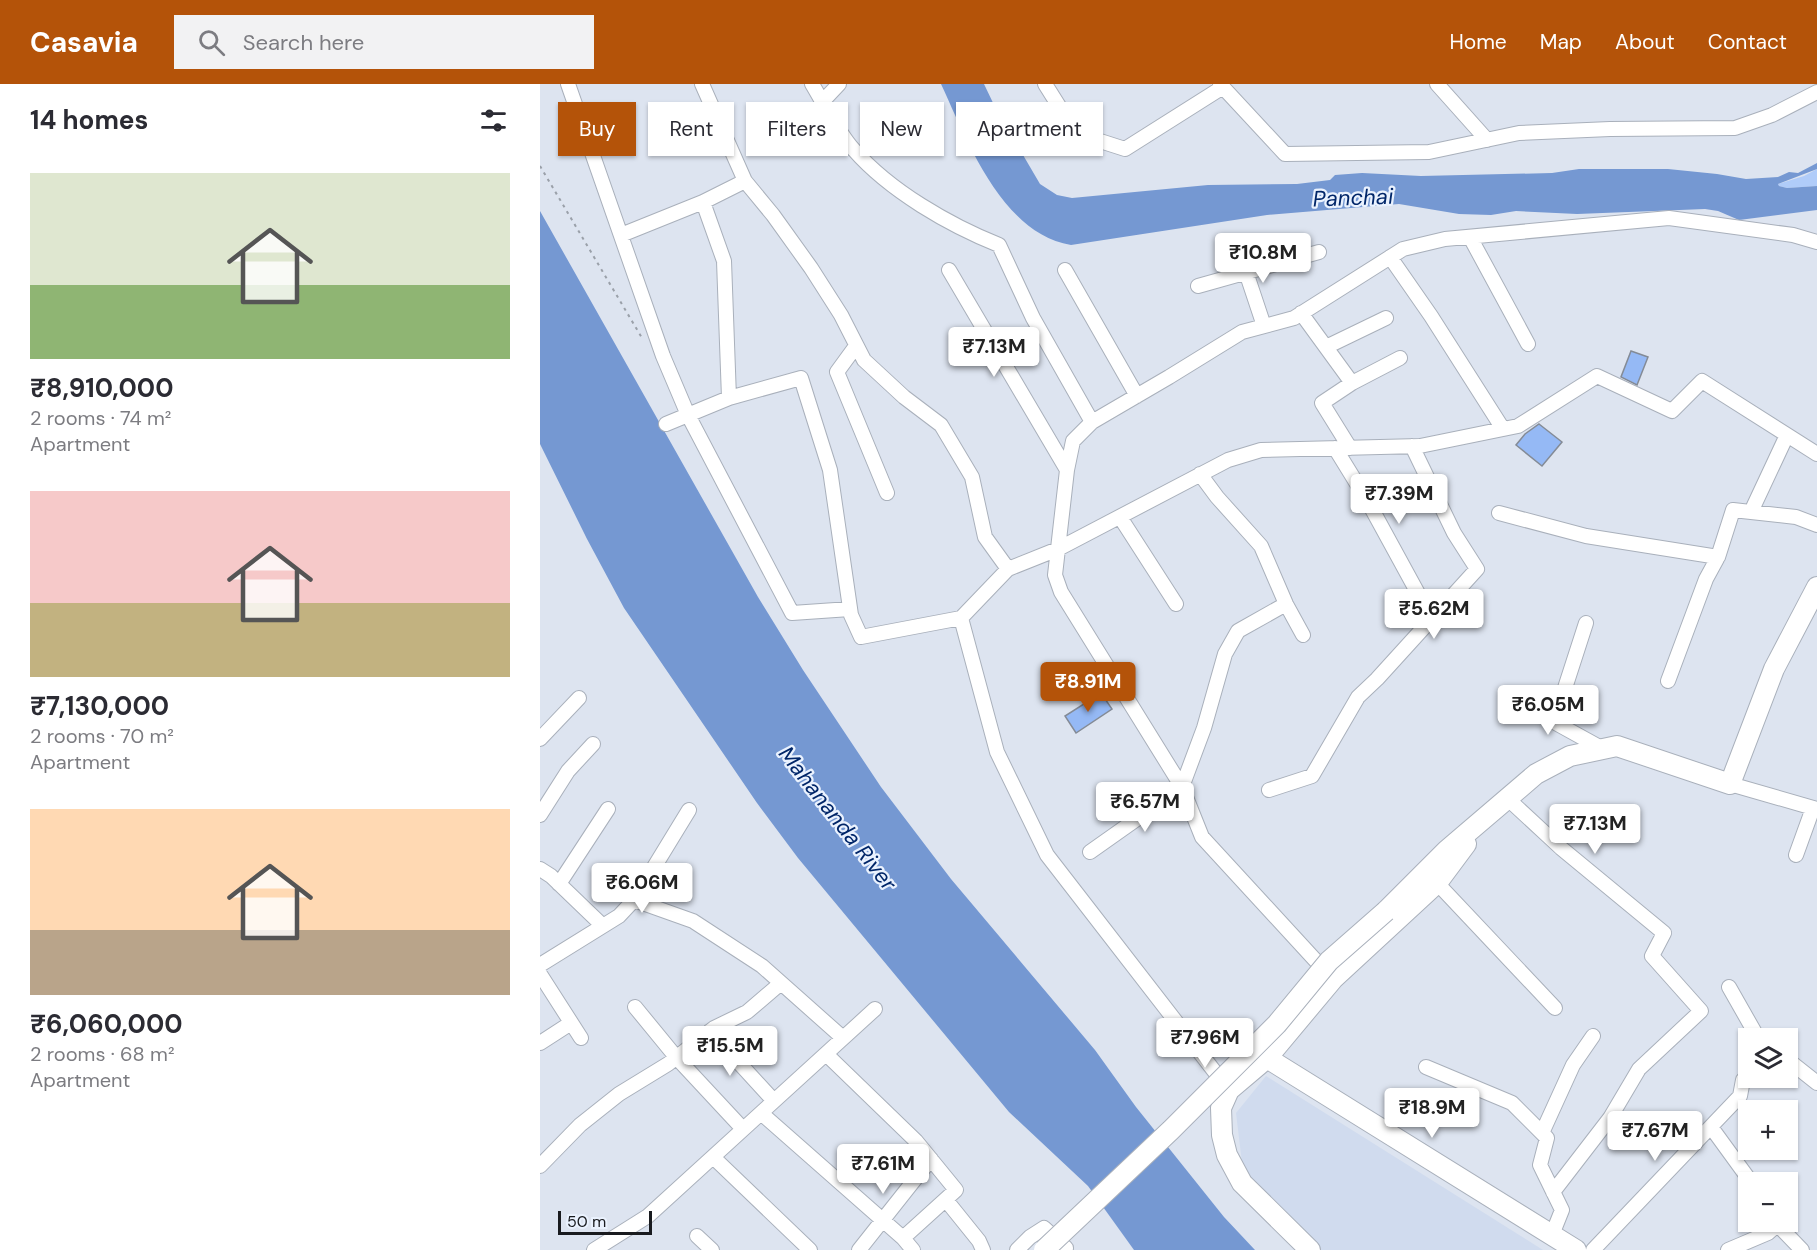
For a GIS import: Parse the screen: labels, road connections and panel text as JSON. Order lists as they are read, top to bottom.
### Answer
{
  "water": ["Panchai", "Mahananda River"],
  "scale_bar": "50 m",
  "page": {
    "header": "Casavia",
    "search": "Search here",
    "nav": [
      "Home",
      "Map",
      "About",
      "Contact"
    ],
    "heading": "14 homes",
    "chip": [
      "Buy",
      "Rent",
      "Filters",
      "New",
      "Apartment"
    ],
    "list": [
      {
        "name": "₹8,910,000",
        "note": "2 rooms · 74 m² · Apartment"
      },
      {
        "name": "₹7,130,000",
        "note": "2 rooms · 70 m² · Apartment"
      },
      {
        "name": "₹6,060,000",
        "note": "2 rooms · 68 m² · Apartment"
      }
    ],
    "price": [
      "₹10.8M",
      "₹7.13M",
      "₹7.39M",
      "₹5.62M",
      "₹8.91M",
      "₹6.05M",
      "₹6.57M",
      "₹7.13M",
      "₹6.06M",
      "₹7.96M",
      "₹15.5M",
      "₹18.9M",
      "₹7.67M",
      "₹7.61M"
    ],
    "map_buttons": ["+", "−"],
    "scale": "50 m"
  }
}
